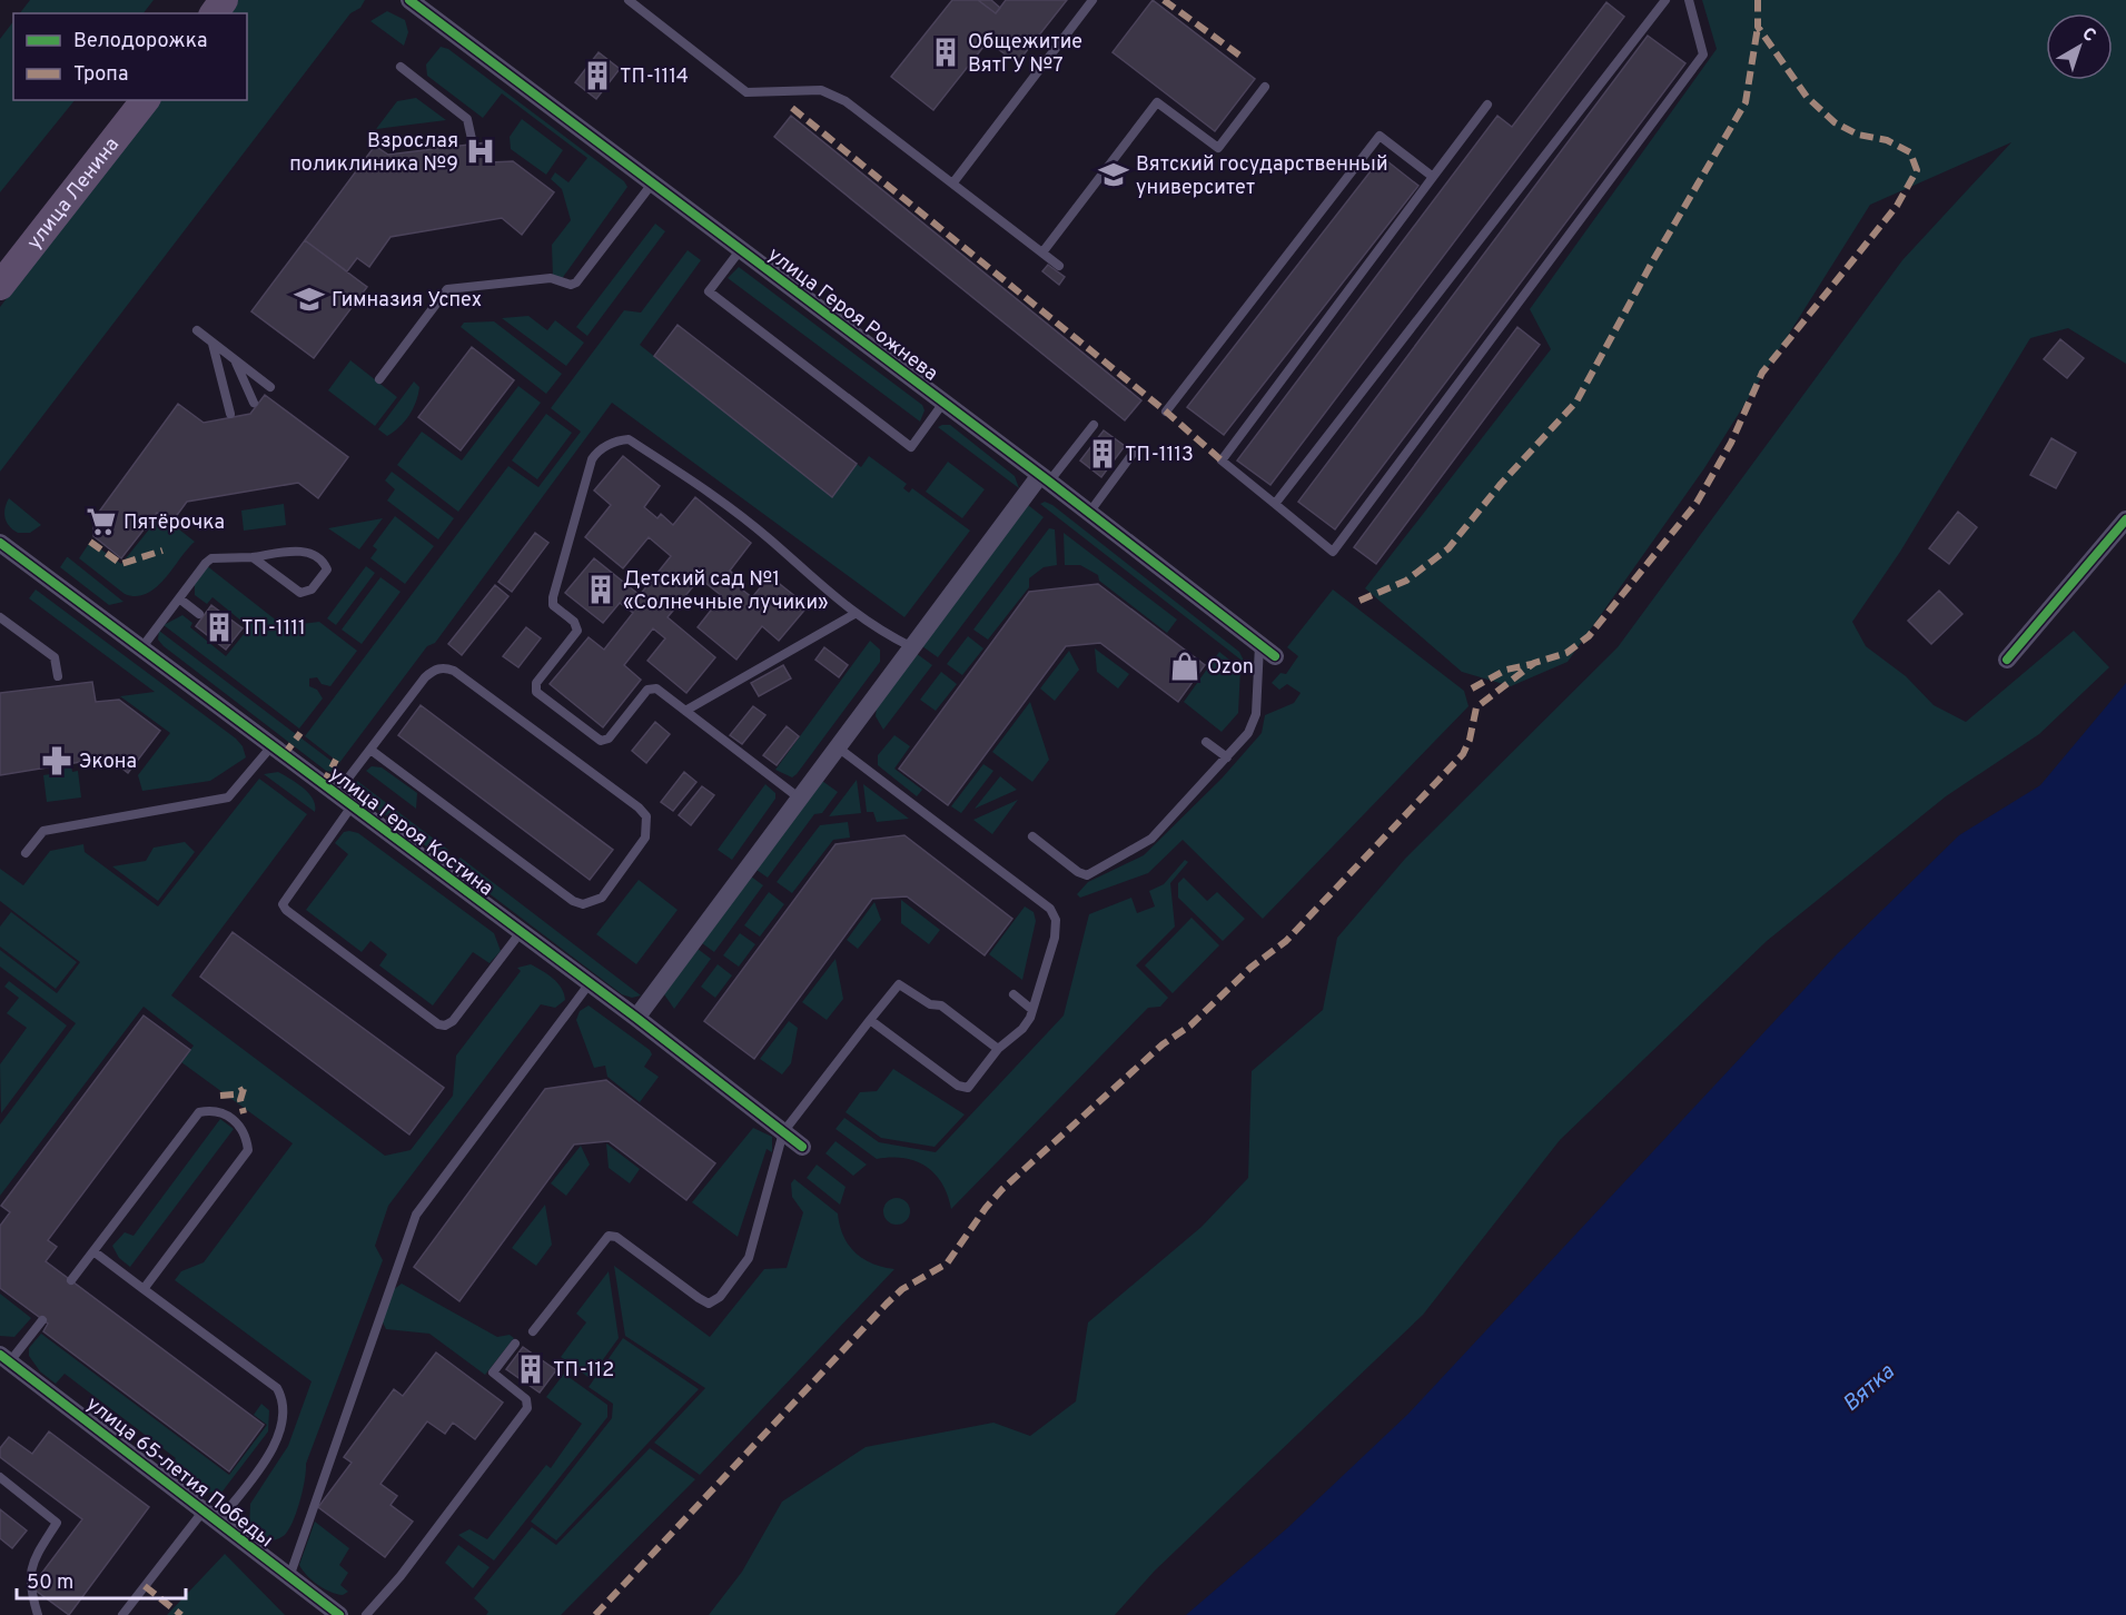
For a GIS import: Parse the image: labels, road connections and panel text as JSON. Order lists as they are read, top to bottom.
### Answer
{
  "streets": {
    "main road": ["улица Ленина"],
    "street": ["улица Героя Рожнева", "улица Героя Костина", "улица 65-летия Победы"]
  },
  "water": ["Вятка"],
  "places": {
    "building": [
      "Общежитие ВятГУ №7",
      "ТП-1114",
      "ТП-1113",
      "Детский сад №1 «Солнечные лучики»",
      "ТП-1111",
      "ТП-112"
    ],
    "hospital": ["Взрослая поликлиника №9"],
    "school or university": ["Вятский государственный университет", "Гимназия Успех"],
    "supermarket": ["Пятёрочка"],
    "shop": ["Ozon"],
    "pharmacy": ["Экона"]
  },
  "legend": ["Велодорожка", "Тропа"],
  "scale_bar": "50 m",
  "north": "top right"
}
